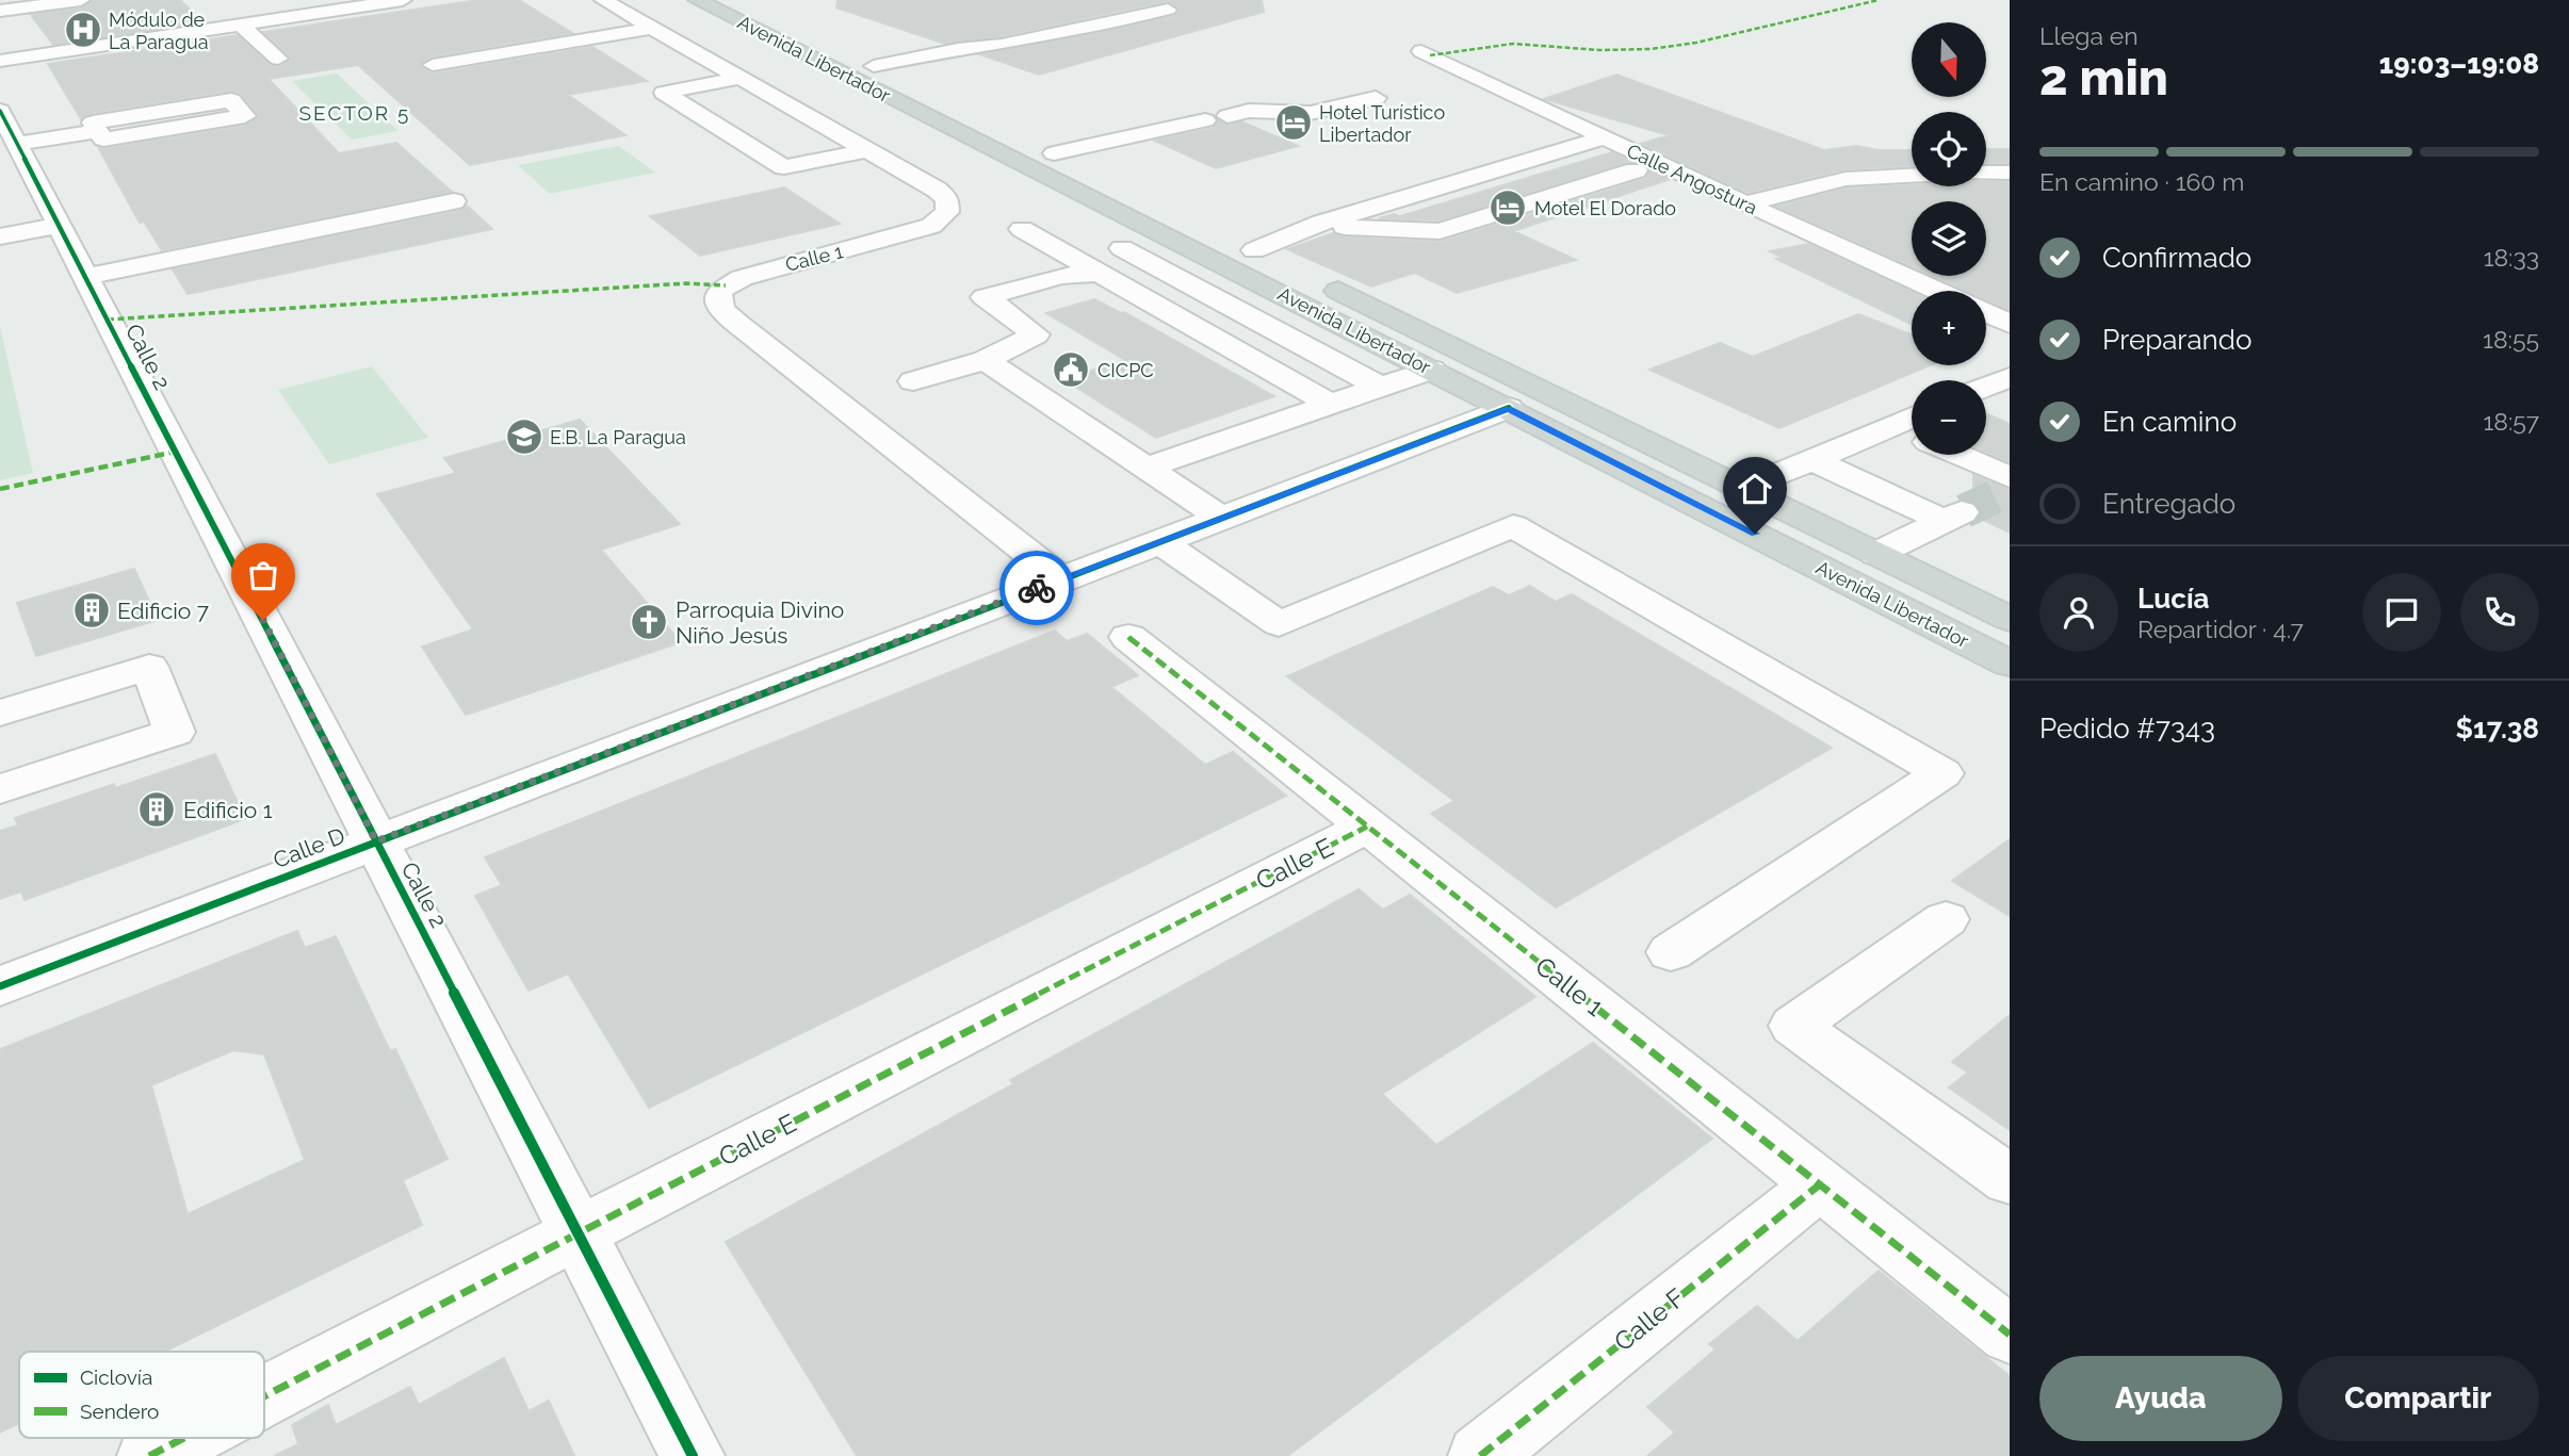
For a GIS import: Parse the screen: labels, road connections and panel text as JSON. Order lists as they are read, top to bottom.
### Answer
{
  "streets": {
    "main road": ["Avenida Libertador"],
    "street": [
      "Calle Angostura",
      "Calle 1",
      "Calle 2",
      "Calle D",
      "Calle E",
      "Calle F"
    ]
  },
  "crossings": [
    ["Avenida Libertador", "Calle D"],
    ["Calle 1", "Calle D"],
    ["Calle 1", "Calle E"],
    ["Calle 1", "Calle F"],
    ["Calle 2", "Calle D"],
    ["Calle 2", "Calle E"]
  ],
  "districts": ["SECTOR 5"],
  "places": {
    "hospital": ["Módulo de La Paragua"],
    "hotel": ["Hotel Turístico Libertador", "Motel El Dorado"],
    "public building": ["CICPC"],
    "school or university": ["E.B. La Paragua"],
    "building": ["Edificio 7", "Edificio 1"],
    "church": ["Parroquia Divino Niño Jesús"]
  },
  "legend": ["Ciclovía", "Sendero"],
  "north": "bottom",
  "page": {
    "heading": ["2 min", "Llega en", "19:03–19:08"],
    "panel": [
      "Lucía",
      "Repartidor · 4.7",
      "Pedido #7343",
      "$17.38"
    ],
    "map_buttons": ["+", "−"],
    "bar": "En camino · 160 m",
    "list": [
      ["Confirmado", "18:33"],
      ["Preparando", "18:55"],
      ["En camino", "18:57"],
      "Entregado"
    ],
    "buttons": ["Ayuda", "Compartir"]
  }
}
